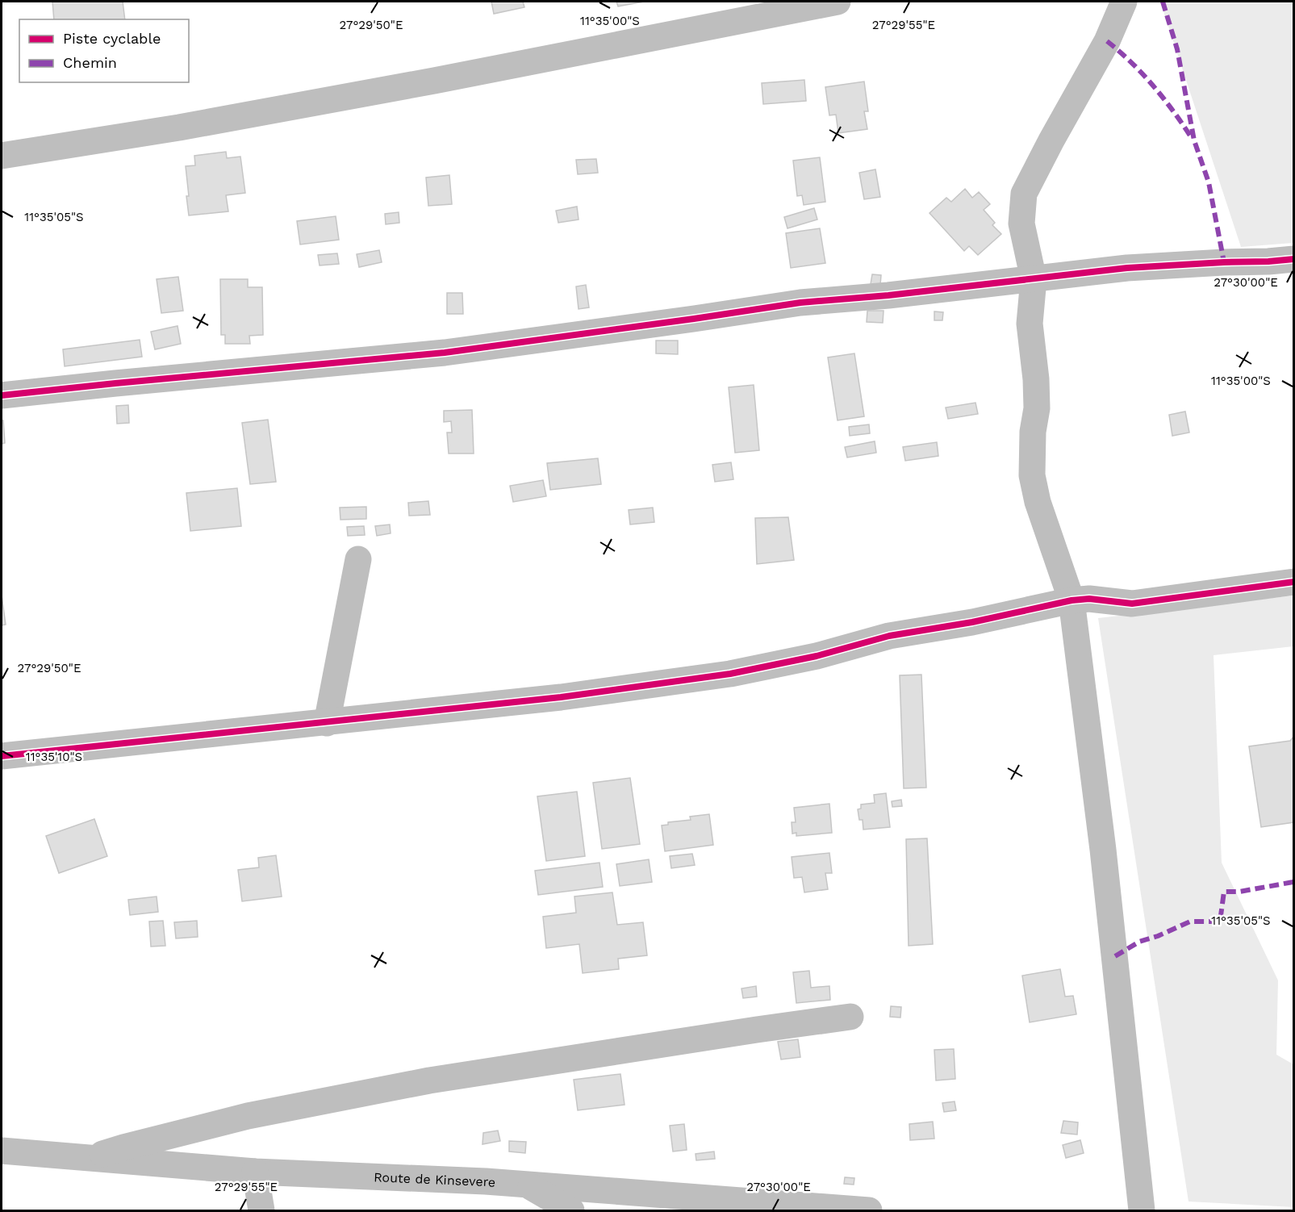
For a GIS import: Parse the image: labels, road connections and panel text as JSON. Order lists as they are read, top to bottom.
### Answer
{
  "streets": {
    "street": ["Route de Kinsevere"]
  },
  "legend": ["Piste cyclable", "Chemin"],
  "coordinates": [
    "11°35'00\"S",
    "27°29'50\"E",
    "27°29'55\"E",
    "11°35'05\"S",
    "27°30'00\"E",
    "11°35'10\"S"
  ]
}
